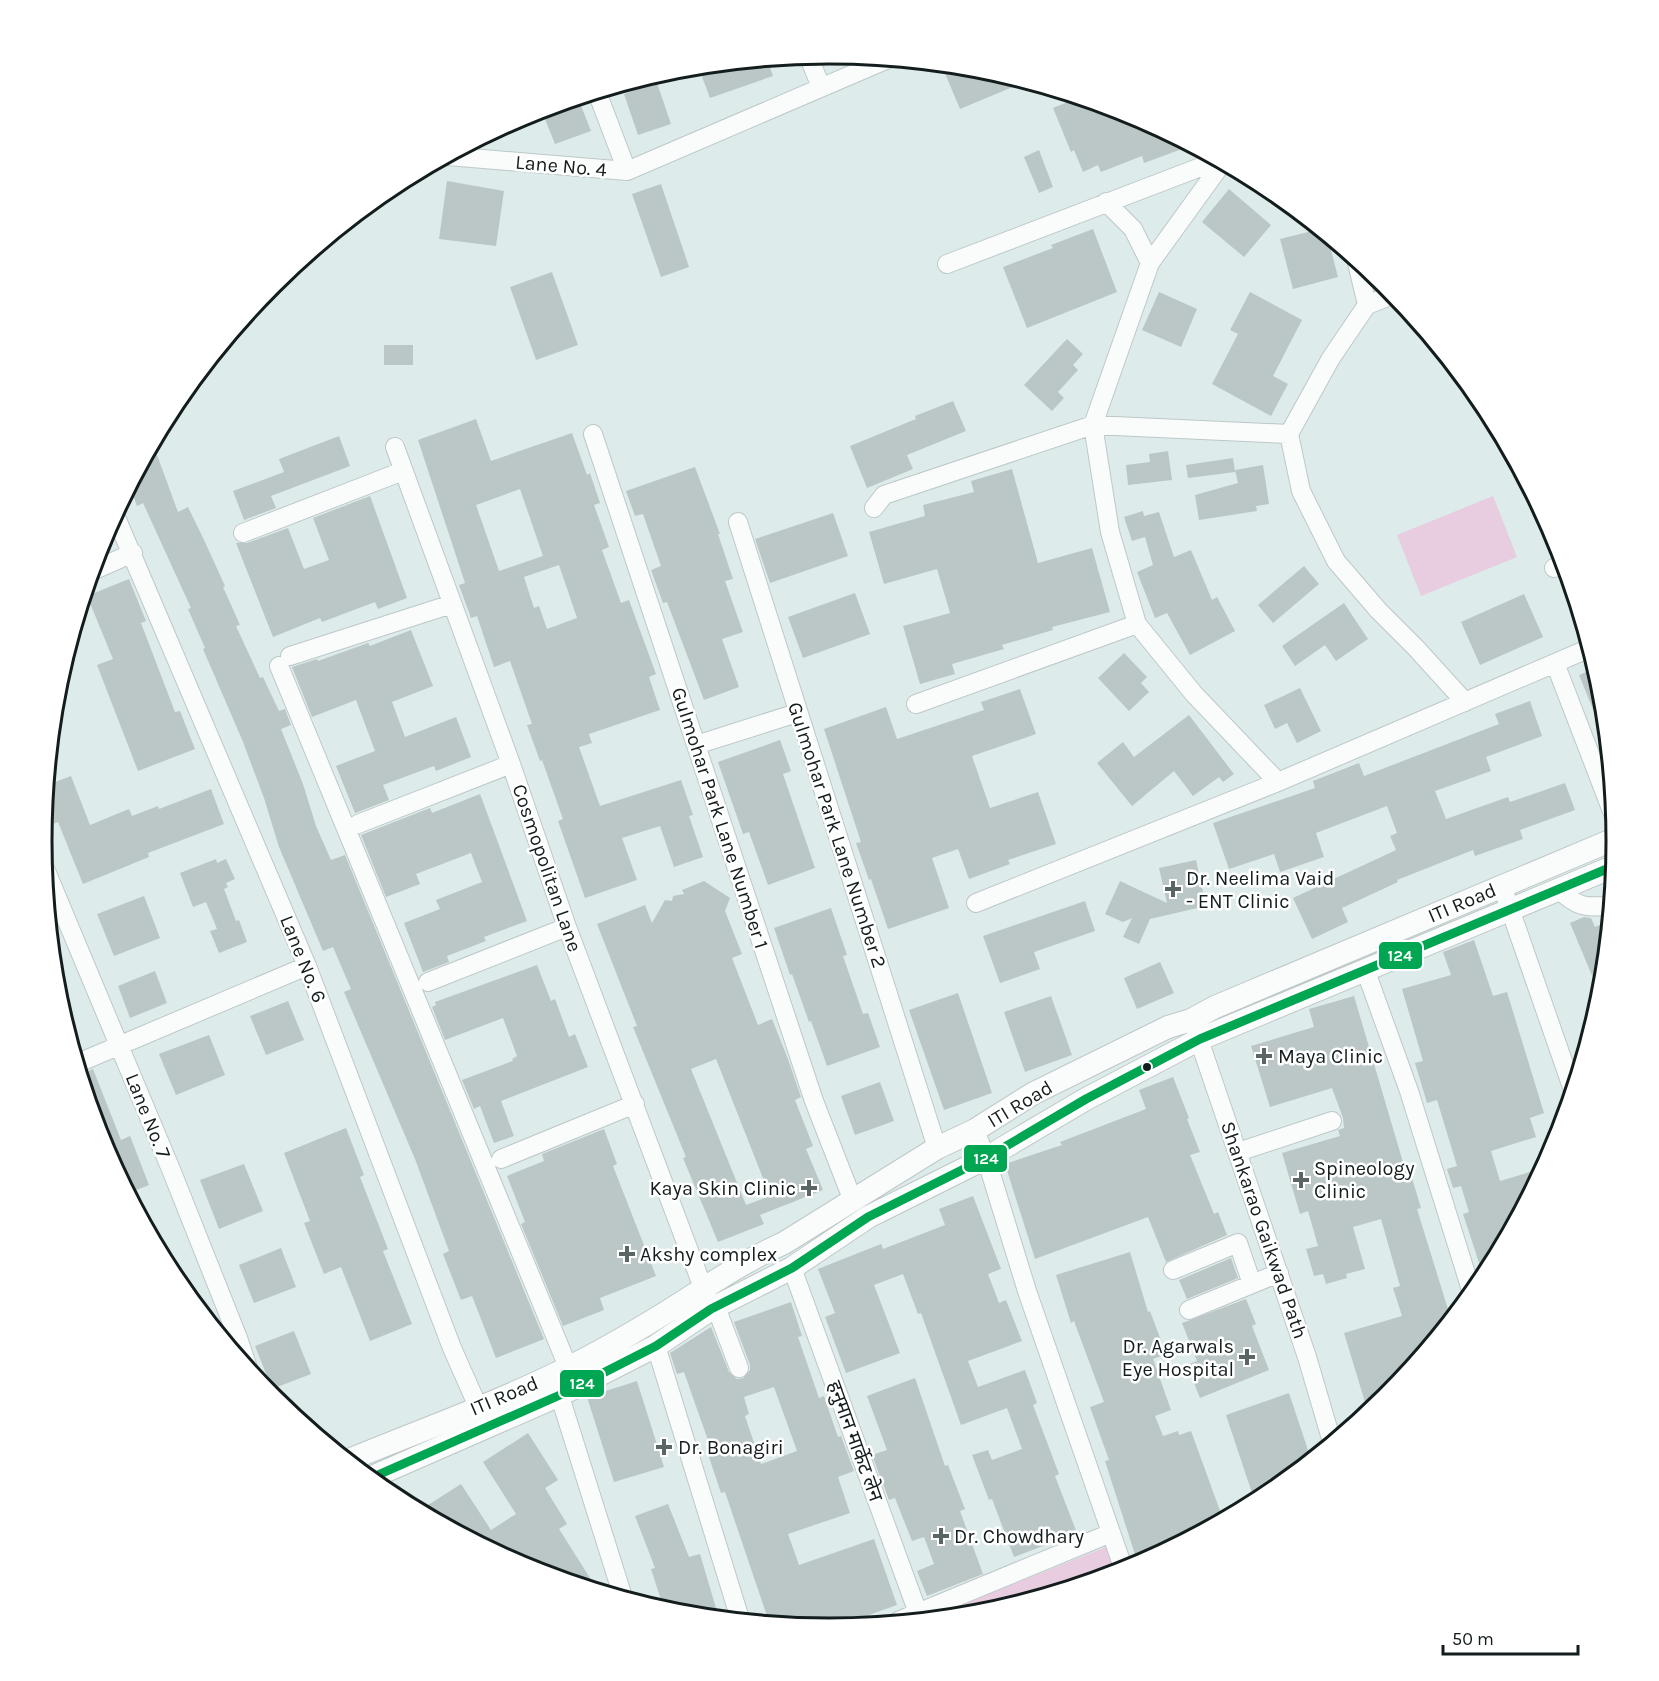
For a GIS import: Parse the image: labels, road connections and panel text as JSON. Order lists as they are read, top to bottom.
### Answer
{
  "streets": {
    "main road": ["ITI Road"],
    "street": [
      "Lane No. 4",
      "Gulmohar Park Lane Number 1",
      "Gulmohar Park Lane Number 2",
      "Cosmopolitan Lane",
      "Lane No. 6",
      "Lane No. 7",
      "Shankarao Gaikwad Path",
      "हनुमान मार्केट लेन"
    ]
  },
  "crossings": [
    ["Gulmohar Park Lane Number 1", "ITI Road"],
    ["Gulmohar Park Lane Number 2", "ITI Road"],
    ["Cosmopolitan Lane", "ITI Road"],
    ["ITI Road", "Lane No. 6"],
    ["ITI Road", "Shankarao Gaikwad Path"],
    ["ITI Road", "हनुमान मार्केट लेन"]
  ],
  "places": {
    "health": [
      "Dr. Neelima Vaid - ENT Clinic",
      "Maya Clinic",
      "Spineology Clinic",
      "Kaya Skin Clinic",
      "Akshy complex",
      "Dr. Agarwals Eye Hospital",
      "Dr. Bonagiri",
      "Dr. Chowdhary"
    ]
  },
  "lines": ["transit line 124"],
  "scale_bar": "50 m"
}
